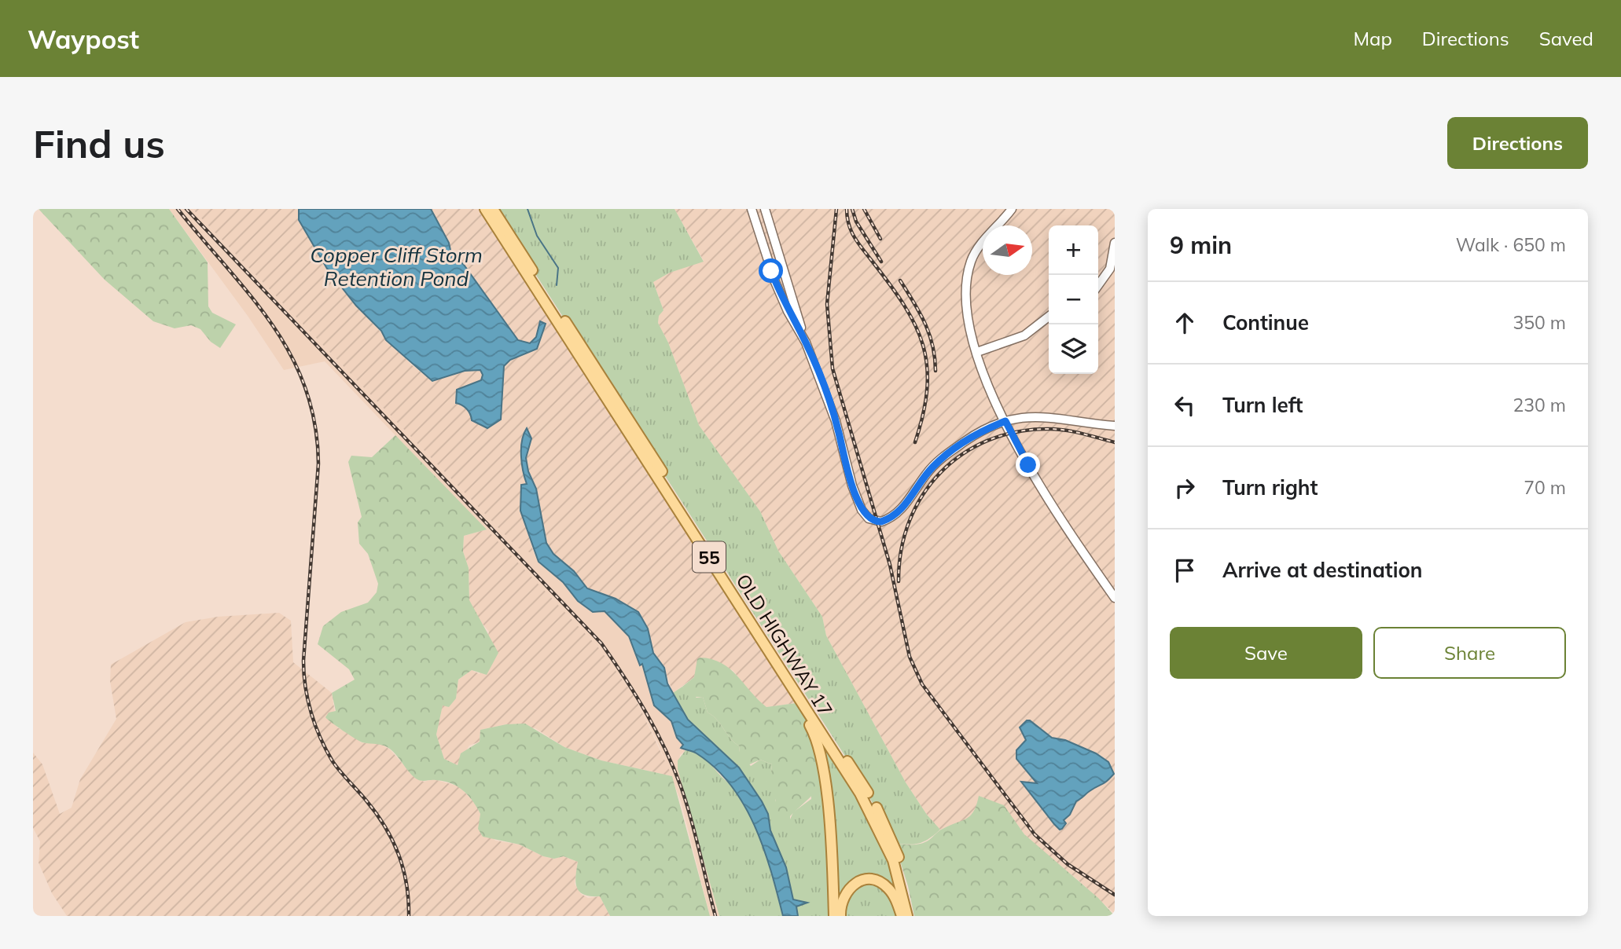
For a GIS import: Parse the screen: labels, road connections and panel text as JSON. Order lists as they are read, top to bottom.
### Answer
{
  "streets": {
    "main road": ["55", "OLD HIGHWAY 17"]
  },
  "water": ["Copper Cliff Storm Retention Pond"],
  "north": "right",
  "page": {
    "header": "Waypost",
    "nav": ["Map", "Directions", "Saved"],
    "buttons": [
      "Directions",
      ["Save", "Share"]
    ],
    "title": "Find us",
    "heading": ["9 min", "Walk · 650 m"],
    "map_buttons": ["+", "−"],
    "list": [
      ["Continue", "350 m"],
      ["Turn left", "230 m"],
      ["Turn right", "70 m"],
      "Arrive at destination"
    ]
  }
}
